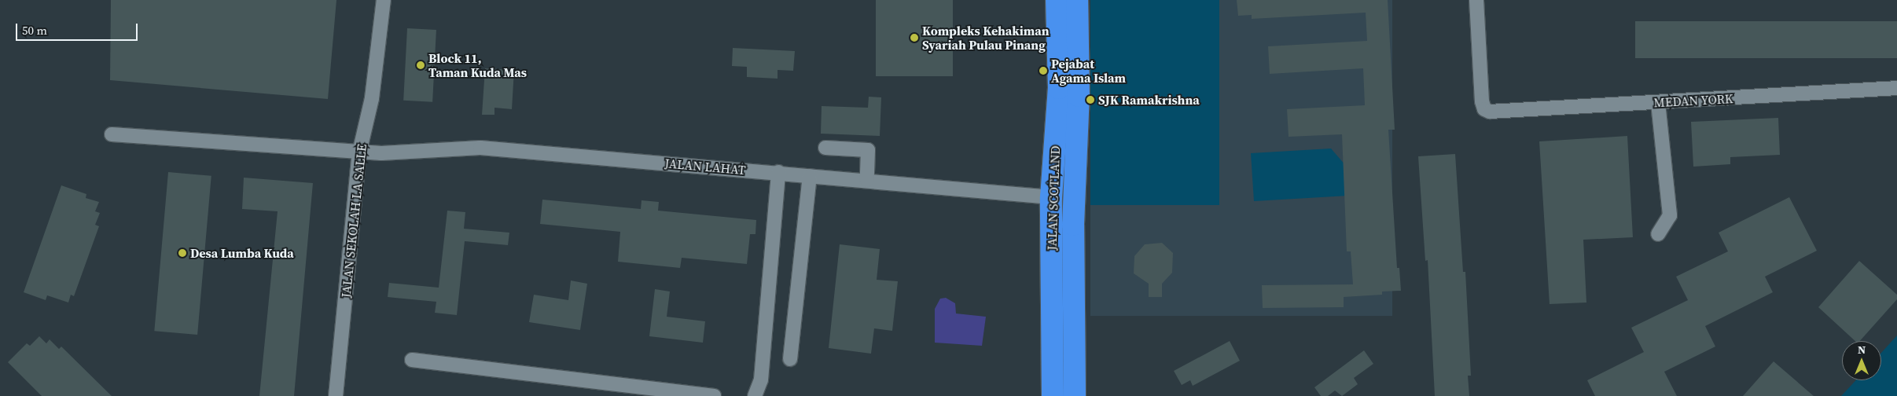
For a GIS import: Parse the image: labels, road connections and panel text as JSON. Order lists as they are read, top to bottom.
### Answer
{
  "streets": {
    "highway": ["JALAN SCOTLAND"],
    "street": ["MEDAN YORK", "JALAN LAHAT", "JALAN SEKOLAH LA SALLE"]
  },
  "crossings": [
    ["JALAN LAHAT", "JALAN SCOTLAND"],
    ["JALAN LAHAT", "JALAN SEKOLAH LA SALLE"]
  ],
  "places": [
    "Kompleks Kehakiman Syariah Pulau Pinang",
    "Block 11, Taman Kuda Mas",
    "Pejabat Agama Islam",
    "SJK Ramakrishna",
    "Desa Lumba Kuda"
  ],
  "scale_bar": "50 m",
  "north": "top"
}
